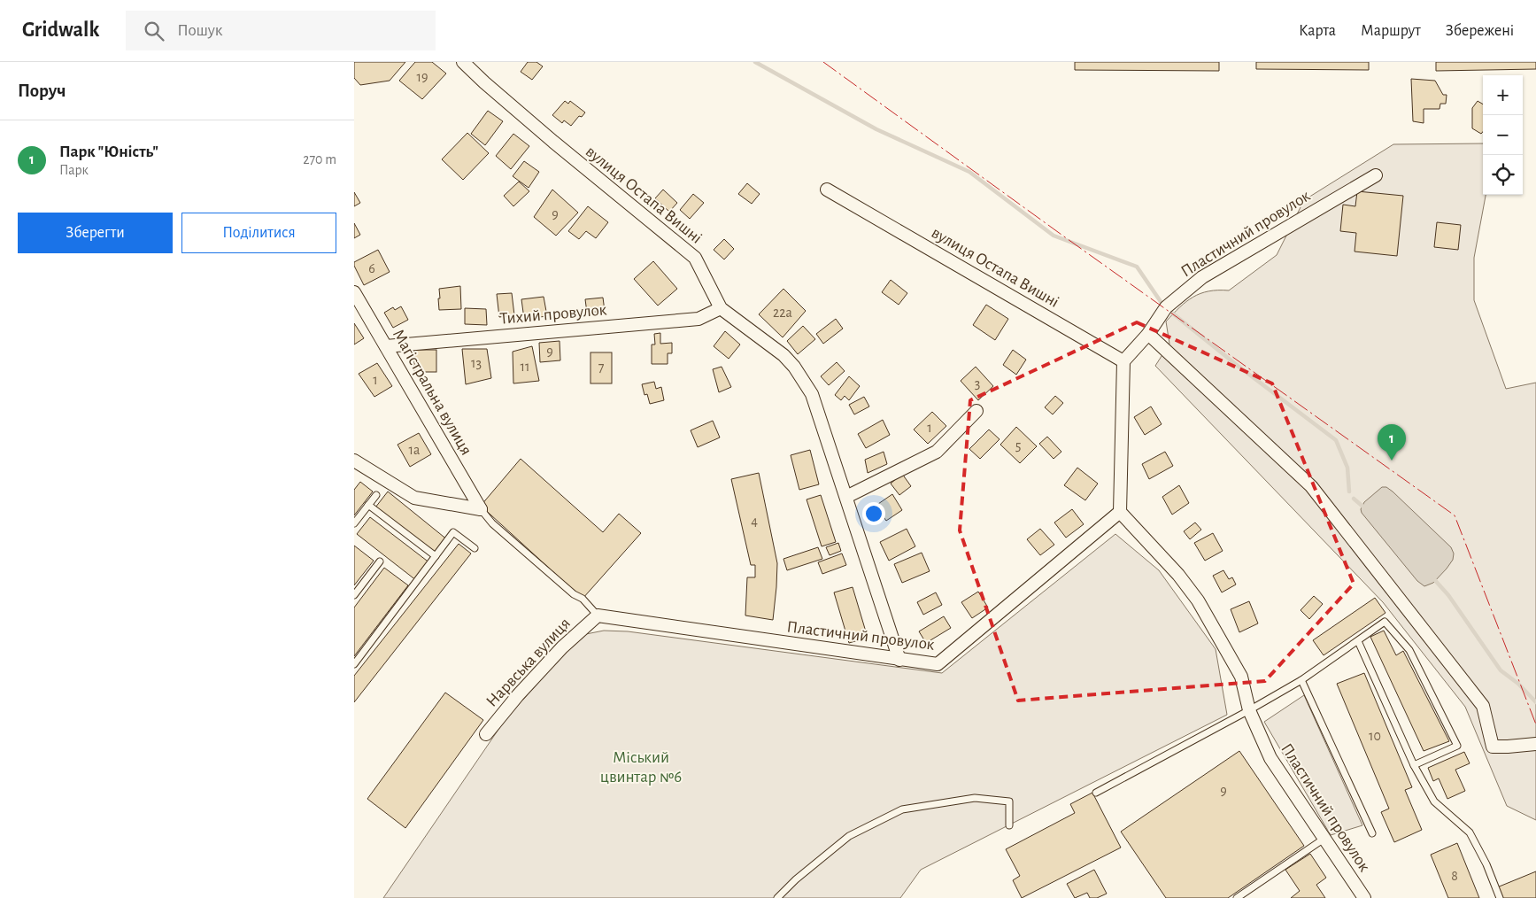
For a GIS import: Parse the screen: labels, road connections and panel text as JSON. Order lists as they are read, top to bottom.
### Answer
{
  "streets": {
    "street": [
      "вулиця Остапа Вишні",
      "Пластичний провулок",
      "Тихий провулок",
      "Магістральна вулиця",
      "Нарвська вулиця"
    ]
  },
  "crossings": [
    ["вулиця Остапа Вишні", "Пластичний провулок"],
    ["вулиця Остапа Вишні", "Тихий провулок"],
    ["Пластичний провулок", "Нарвська вулиця"],
    ["Тихий провулок", "Магістральна вулиця"]
  ],
  "parks": ["Міський цвинтар №6"],
  "house_numbers": [
    "19",
    "9",
    "6",
    "22а",
    "9",
    "13",
    "11",
    "7",
    "1",
    "3",
    "1",
    "5",
    "1а",
    "4",
    "10",
    "9",
    "8"
  ],
  "page": {
    "header": "Gridwalk",
    "search": "Пошук",
    "nav": ["Карта", "Маршрут", "Збережені"],
    "heading": "Поруч",
    "map_buttons": ["+", "−"],
    "list": [
      {
        "mark": "1",
        "name": "Парк \"Юність\"",
        "note": "Парк",
        "value": "270 m"
      }
    ],
    "buttons": ["Зберегти", "Поділитися"],
    "pins": "1"
  }
}
